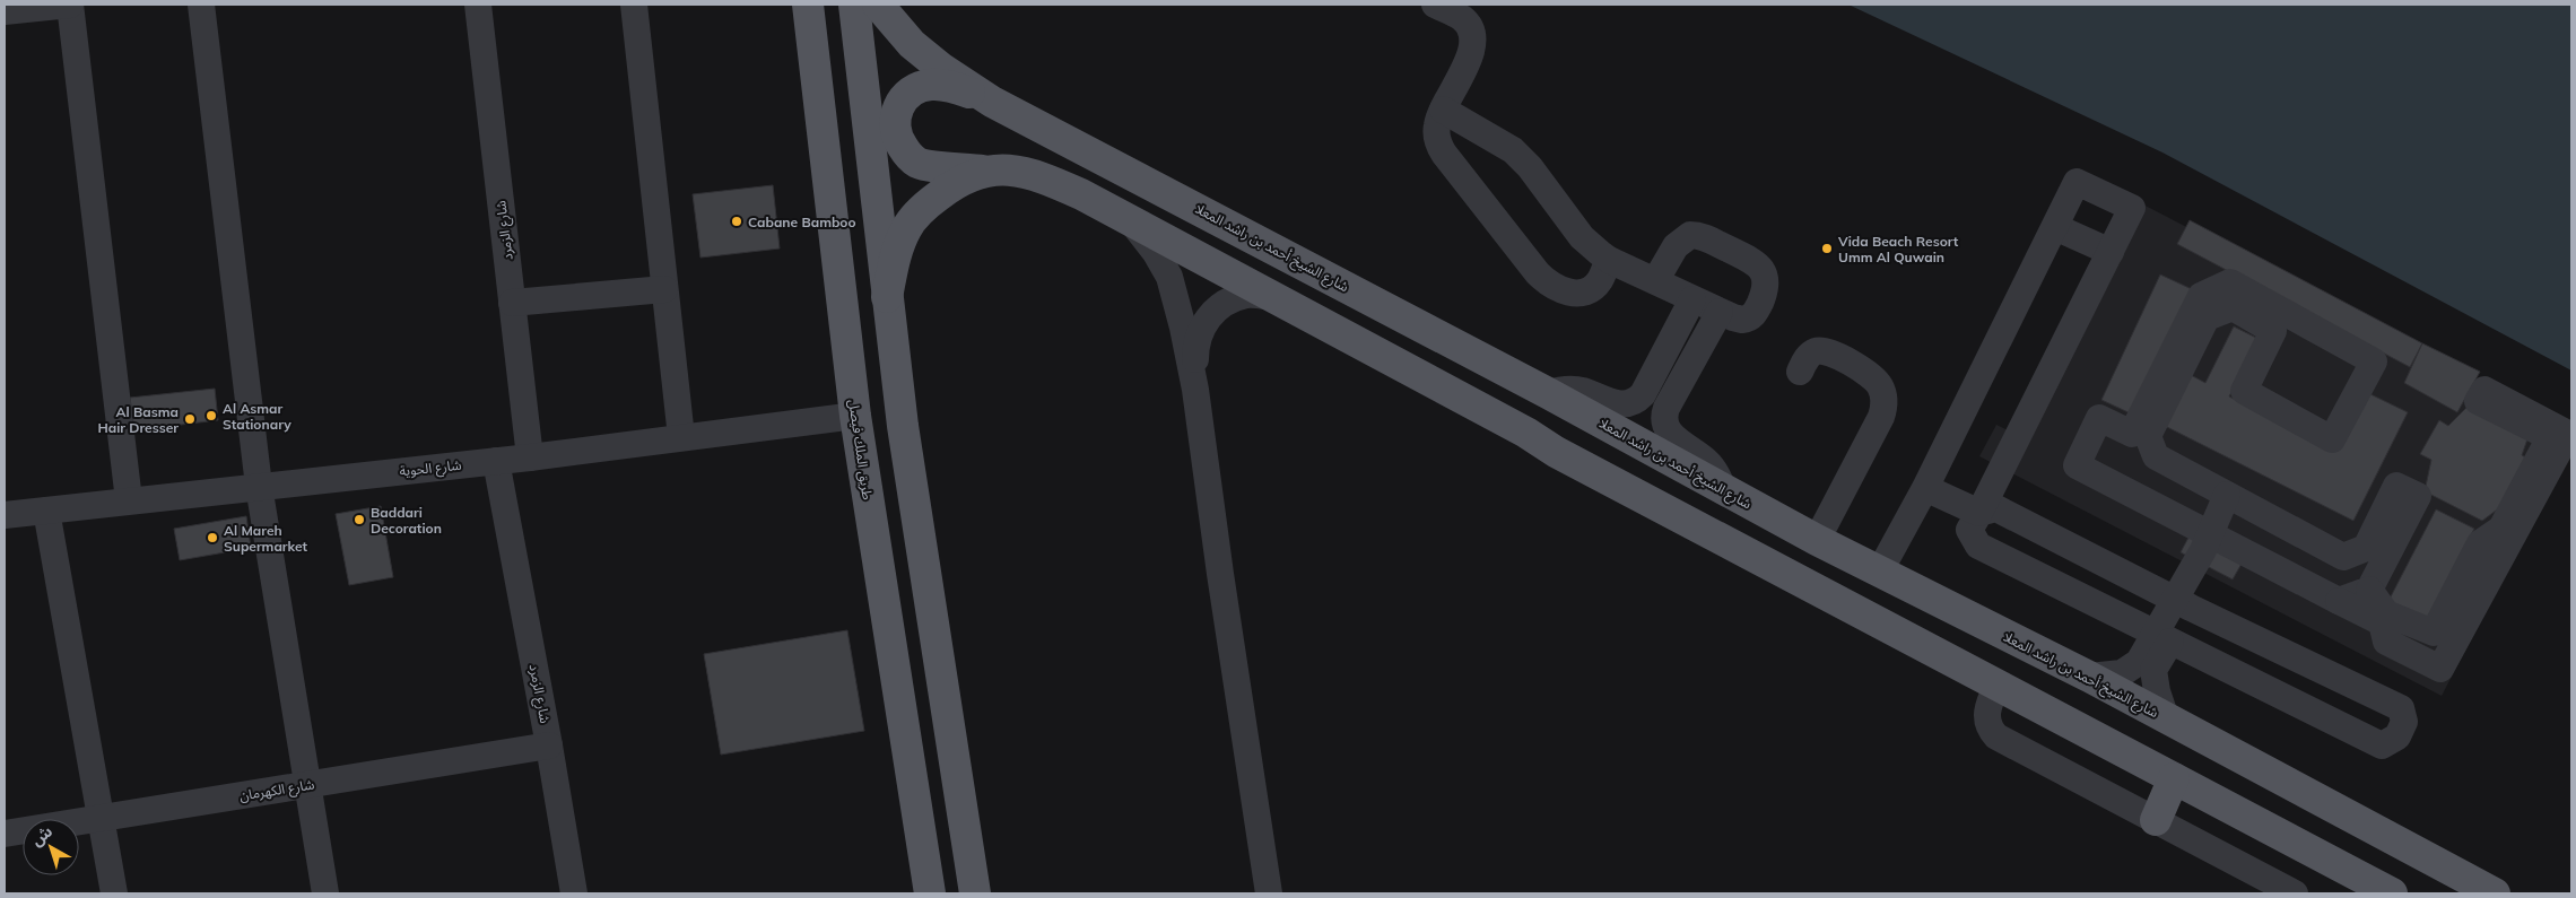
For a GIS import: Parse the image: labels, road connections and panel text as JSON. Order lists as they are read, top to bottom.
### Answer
{
  "streets": {
    "main road": ["شارع الشيخ أحمد بن راشد المعلا", "طريق الملك فيصل"],
    "street": ["شارع الزمرد", "شارع الحوية", "شارع الكهرمان"]
  },
  "crossings": [
    ["شارع الزمرد", "شارع الحوية"],
    ["شارع الزمرد", "شارع الكهرمان"],
    ["طريق الملك فيصل", "شارع الحوية"]
  ],
  "places": [
    "Cabane Bamboo",
    "Vida Beach Resort Umm Al Quwain",
    "Al Asmar Stationary",
    "Al Basma Hair Dresser",
    "Baddari Decoration",
    "Al Mareh Supermarket"
  ],
  "north": "top left"
}
